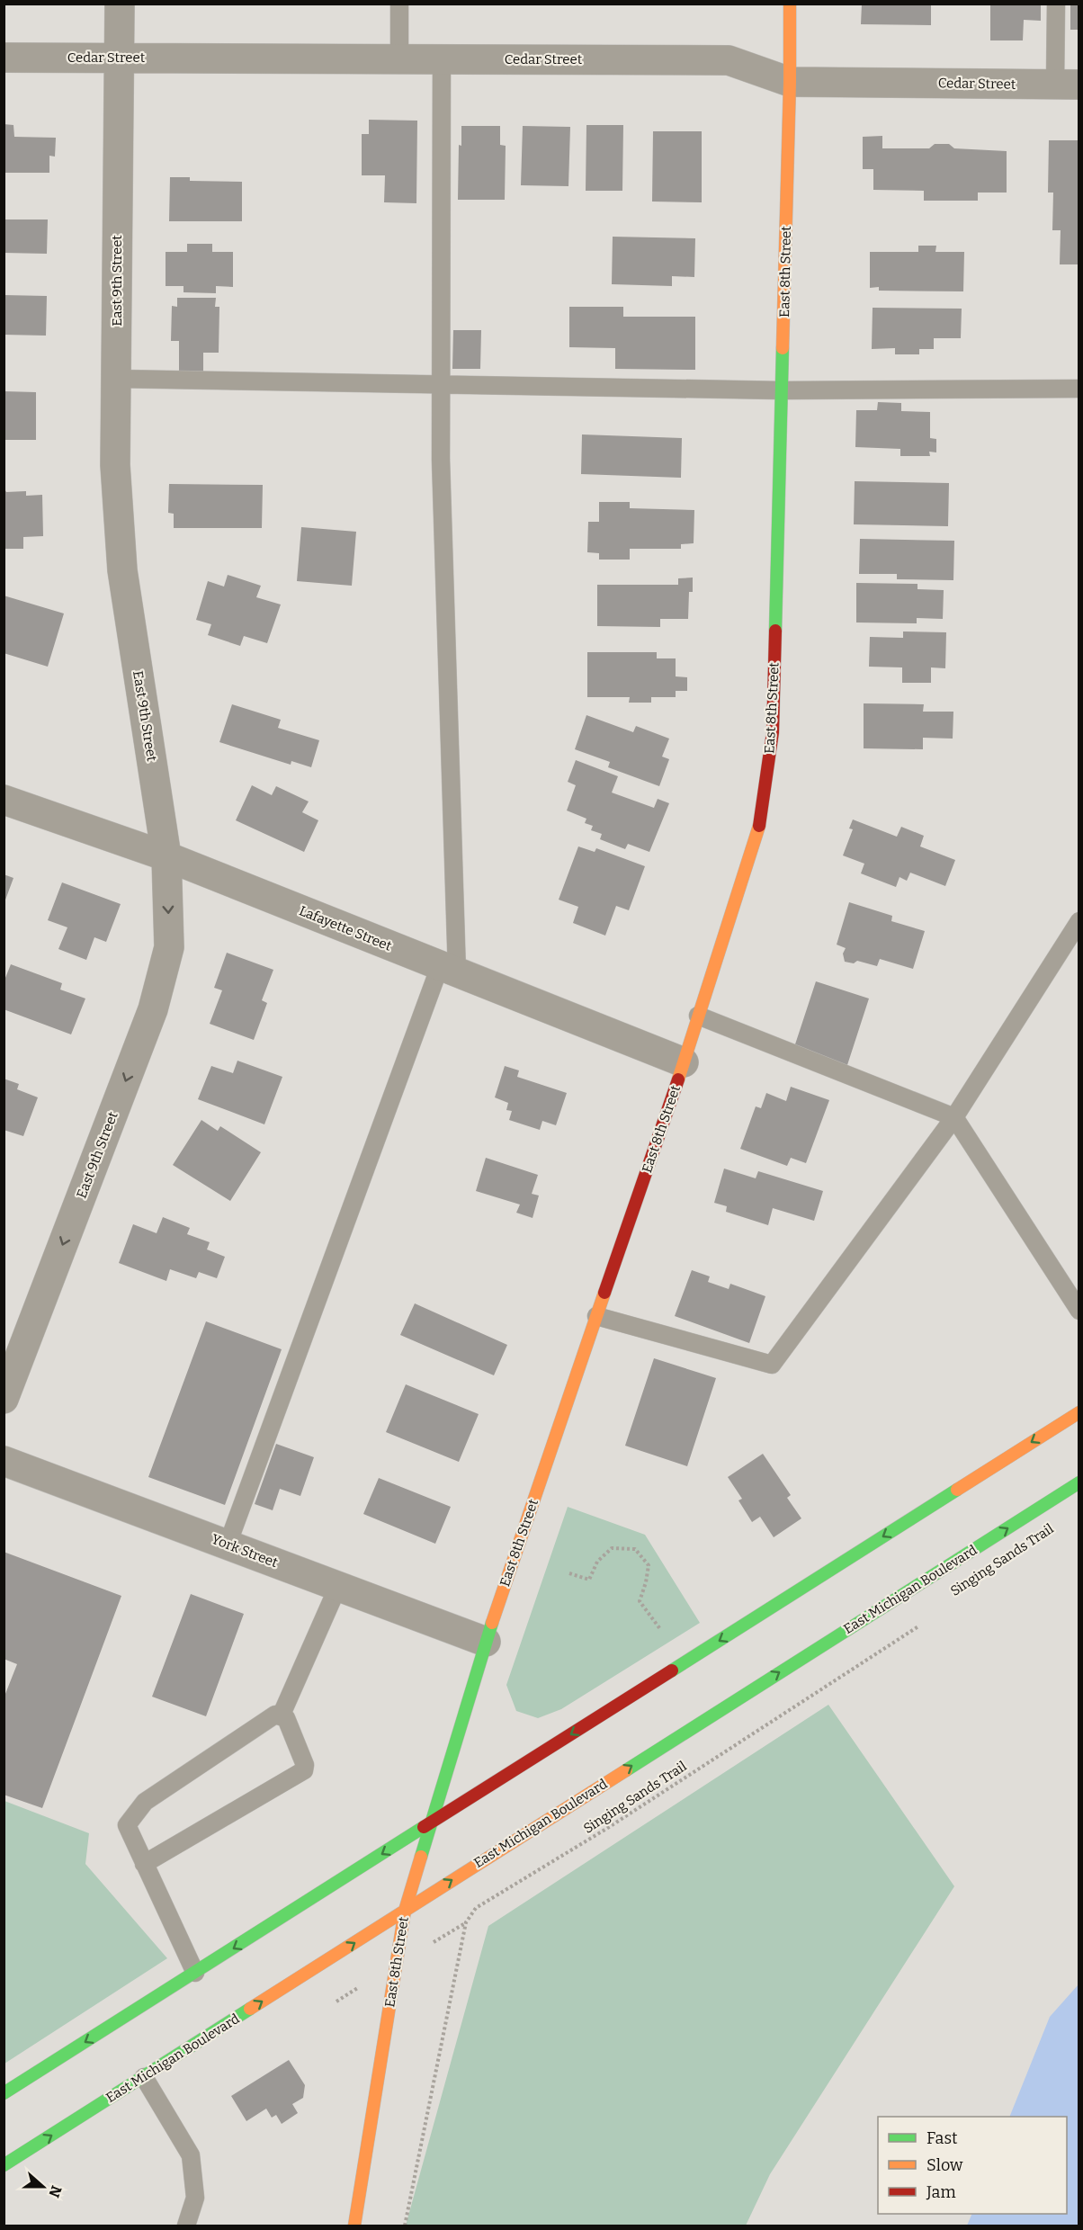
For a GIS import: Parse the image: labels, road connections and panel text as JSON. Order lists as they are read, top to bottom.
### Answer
{
  "streets": {
    "main road": ["East 8th Street", "East Michigan Boulevard"],
    "street": [
      "Cedar Street",
      "East 9th Street",
      "Lafayette Street",
      "York Street"
    ],
    "path": ["Singing Sands Trail"]
  },
  "crossings": [
    ["Cedar Street", "East 8th Street"],
    ["Cedar Street", "East 9th Street"],
    ["East 8th Street", "Lafayette Street"],
    ["East 8th Street", "York Street"],
    ["East 8th Street", "East Michigan Boulevard"],
    ["East 9th Street", "Lafayette Street"]
  ],
  "one_way": ["East 9th Street"],
  "legend": ["Fast", "Slow", "Jam"],
  "north": "right"
}
